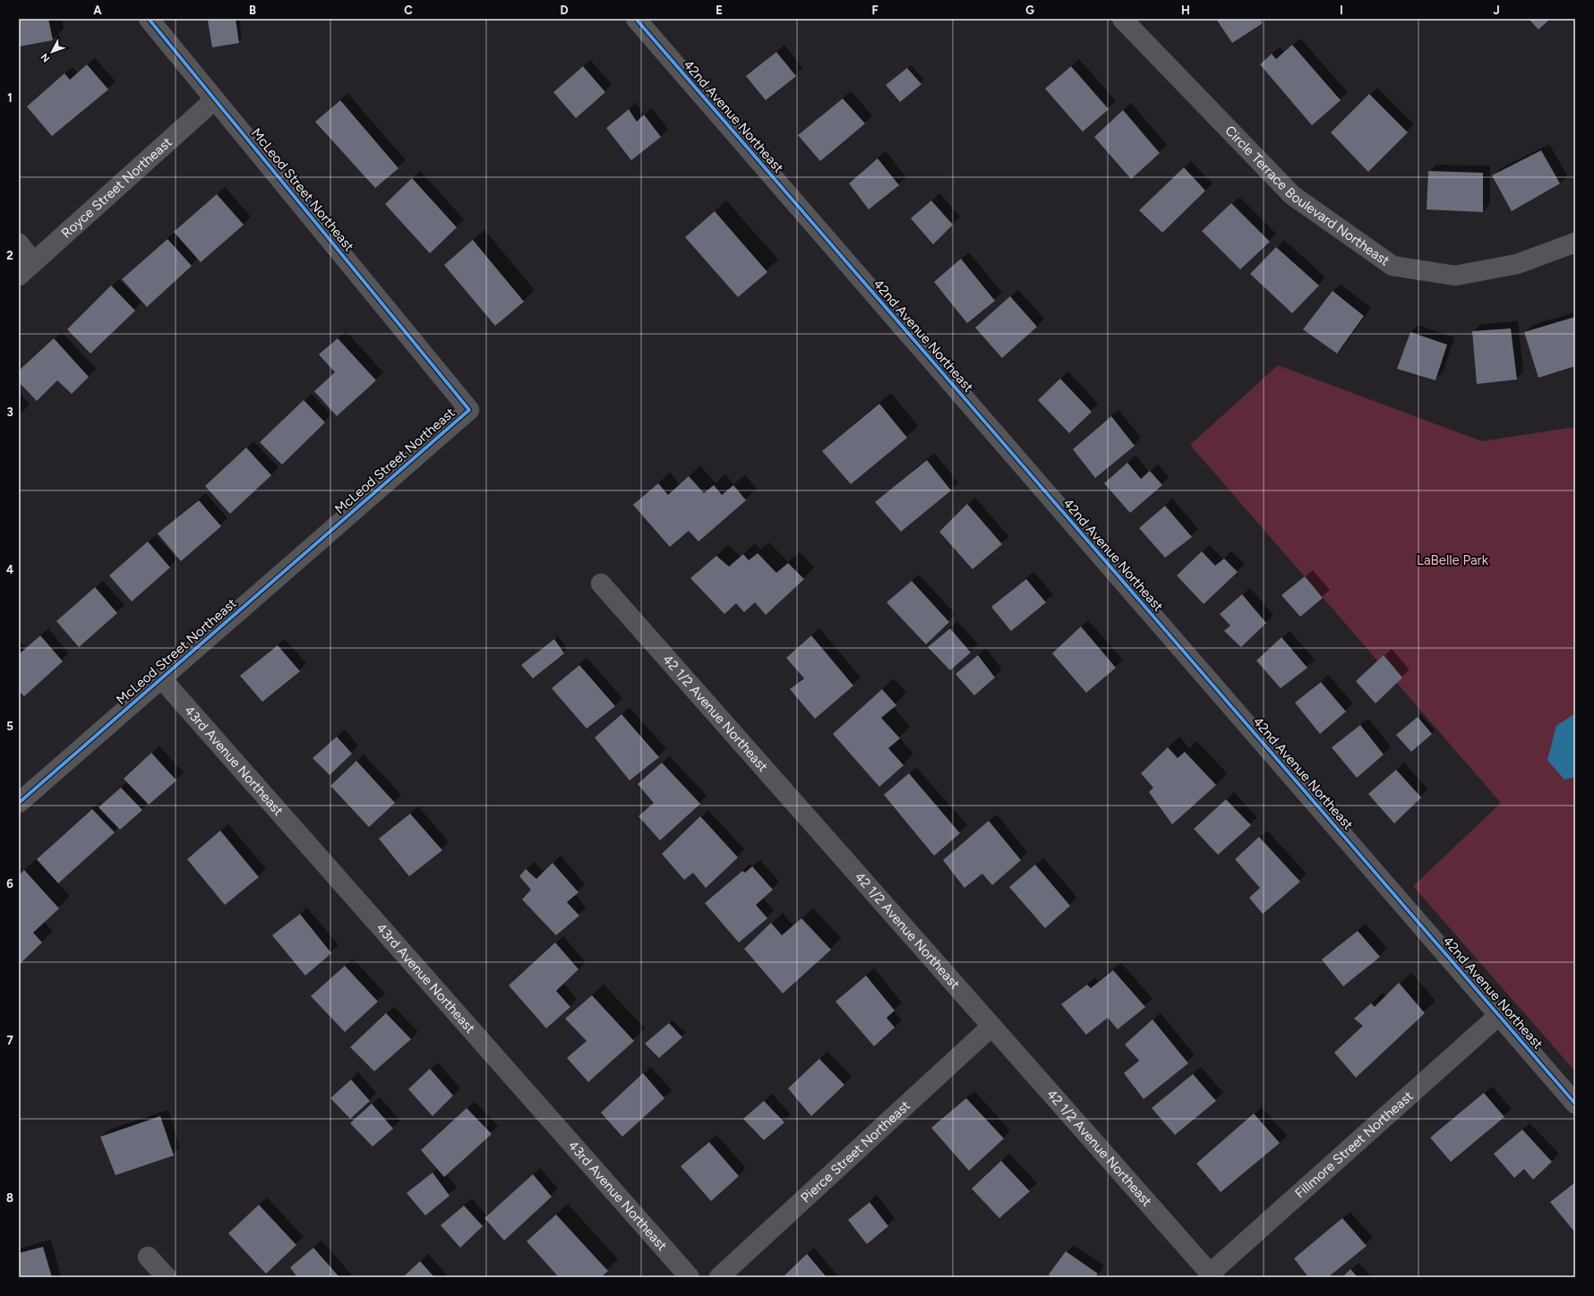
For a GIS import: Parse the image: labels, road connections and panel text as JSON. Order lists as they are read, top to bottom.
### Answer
{
  "streets": {
    "street": [
      "42nd Avenue Northeast",
      "Royce Street Northeast",
      "McLeod Street Northeast",
      "Circle Terrace Boulevard Northeast",
      "42 1/2 Avenue Northeast",
      "43rd Avenue Northeast",
      "Fillmore Street Northeast",
      "Pierce Street Northeast"
    ]
  },
  "crossings": [
    ["42nd Avenue Northeast", "Fillmore Street Northeast"],
    ["Royce Street Northeast", "McLeod Street Northeast"],
    ["McLeod Street Northeast", "43rd Avenue Northeast"],
    ["42 1/2 Avenue Northeast", "Fillmore Street Northeast"],
    ["42 1/2 Avenue Northeast", "Pierce Street Northeast"]
  ],
  "parks": ["LaBelle Park"],
  "north": "bottom left",
  "grid": {
    "columns": [
      "A",
      "B",
      "C",
      "D",
      "E",
      "F",
      "G",
      "H",
      "I",
      "J"
    ],
    "rows": [
      "1",
      "2",
      "3",
      "4",
      "5",
      "6",
      "7",
      "8"
    ]
  }
}
